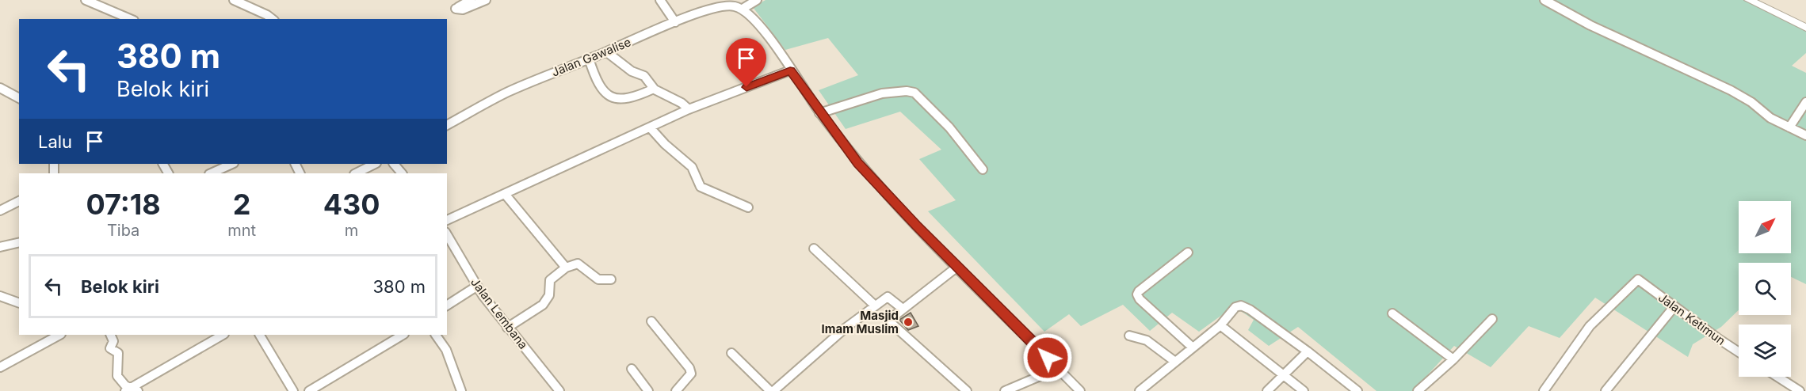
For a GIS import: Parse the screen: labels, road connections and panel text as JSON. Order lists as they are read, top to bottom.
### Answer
{
  "streets": {
    "street": ["Jalan Gawalise", "Jalan Lembana", "Jalan Ketimun"]
  },
  "places": ["Masjid Imam Muslim"],
  "north": "top right",
  "page": {
    "turn": ["380 m", "Belok kiri"],
    "then": "Lalu",
    "eta": [
      "07:18",
      "Tiba",
      "2",
      "mnt",
      "430",
      "m"
    ],
    "list": [
      {
        "name": "Belok kiri",
        "value": "380 m"
      }
    ]
  }
}
